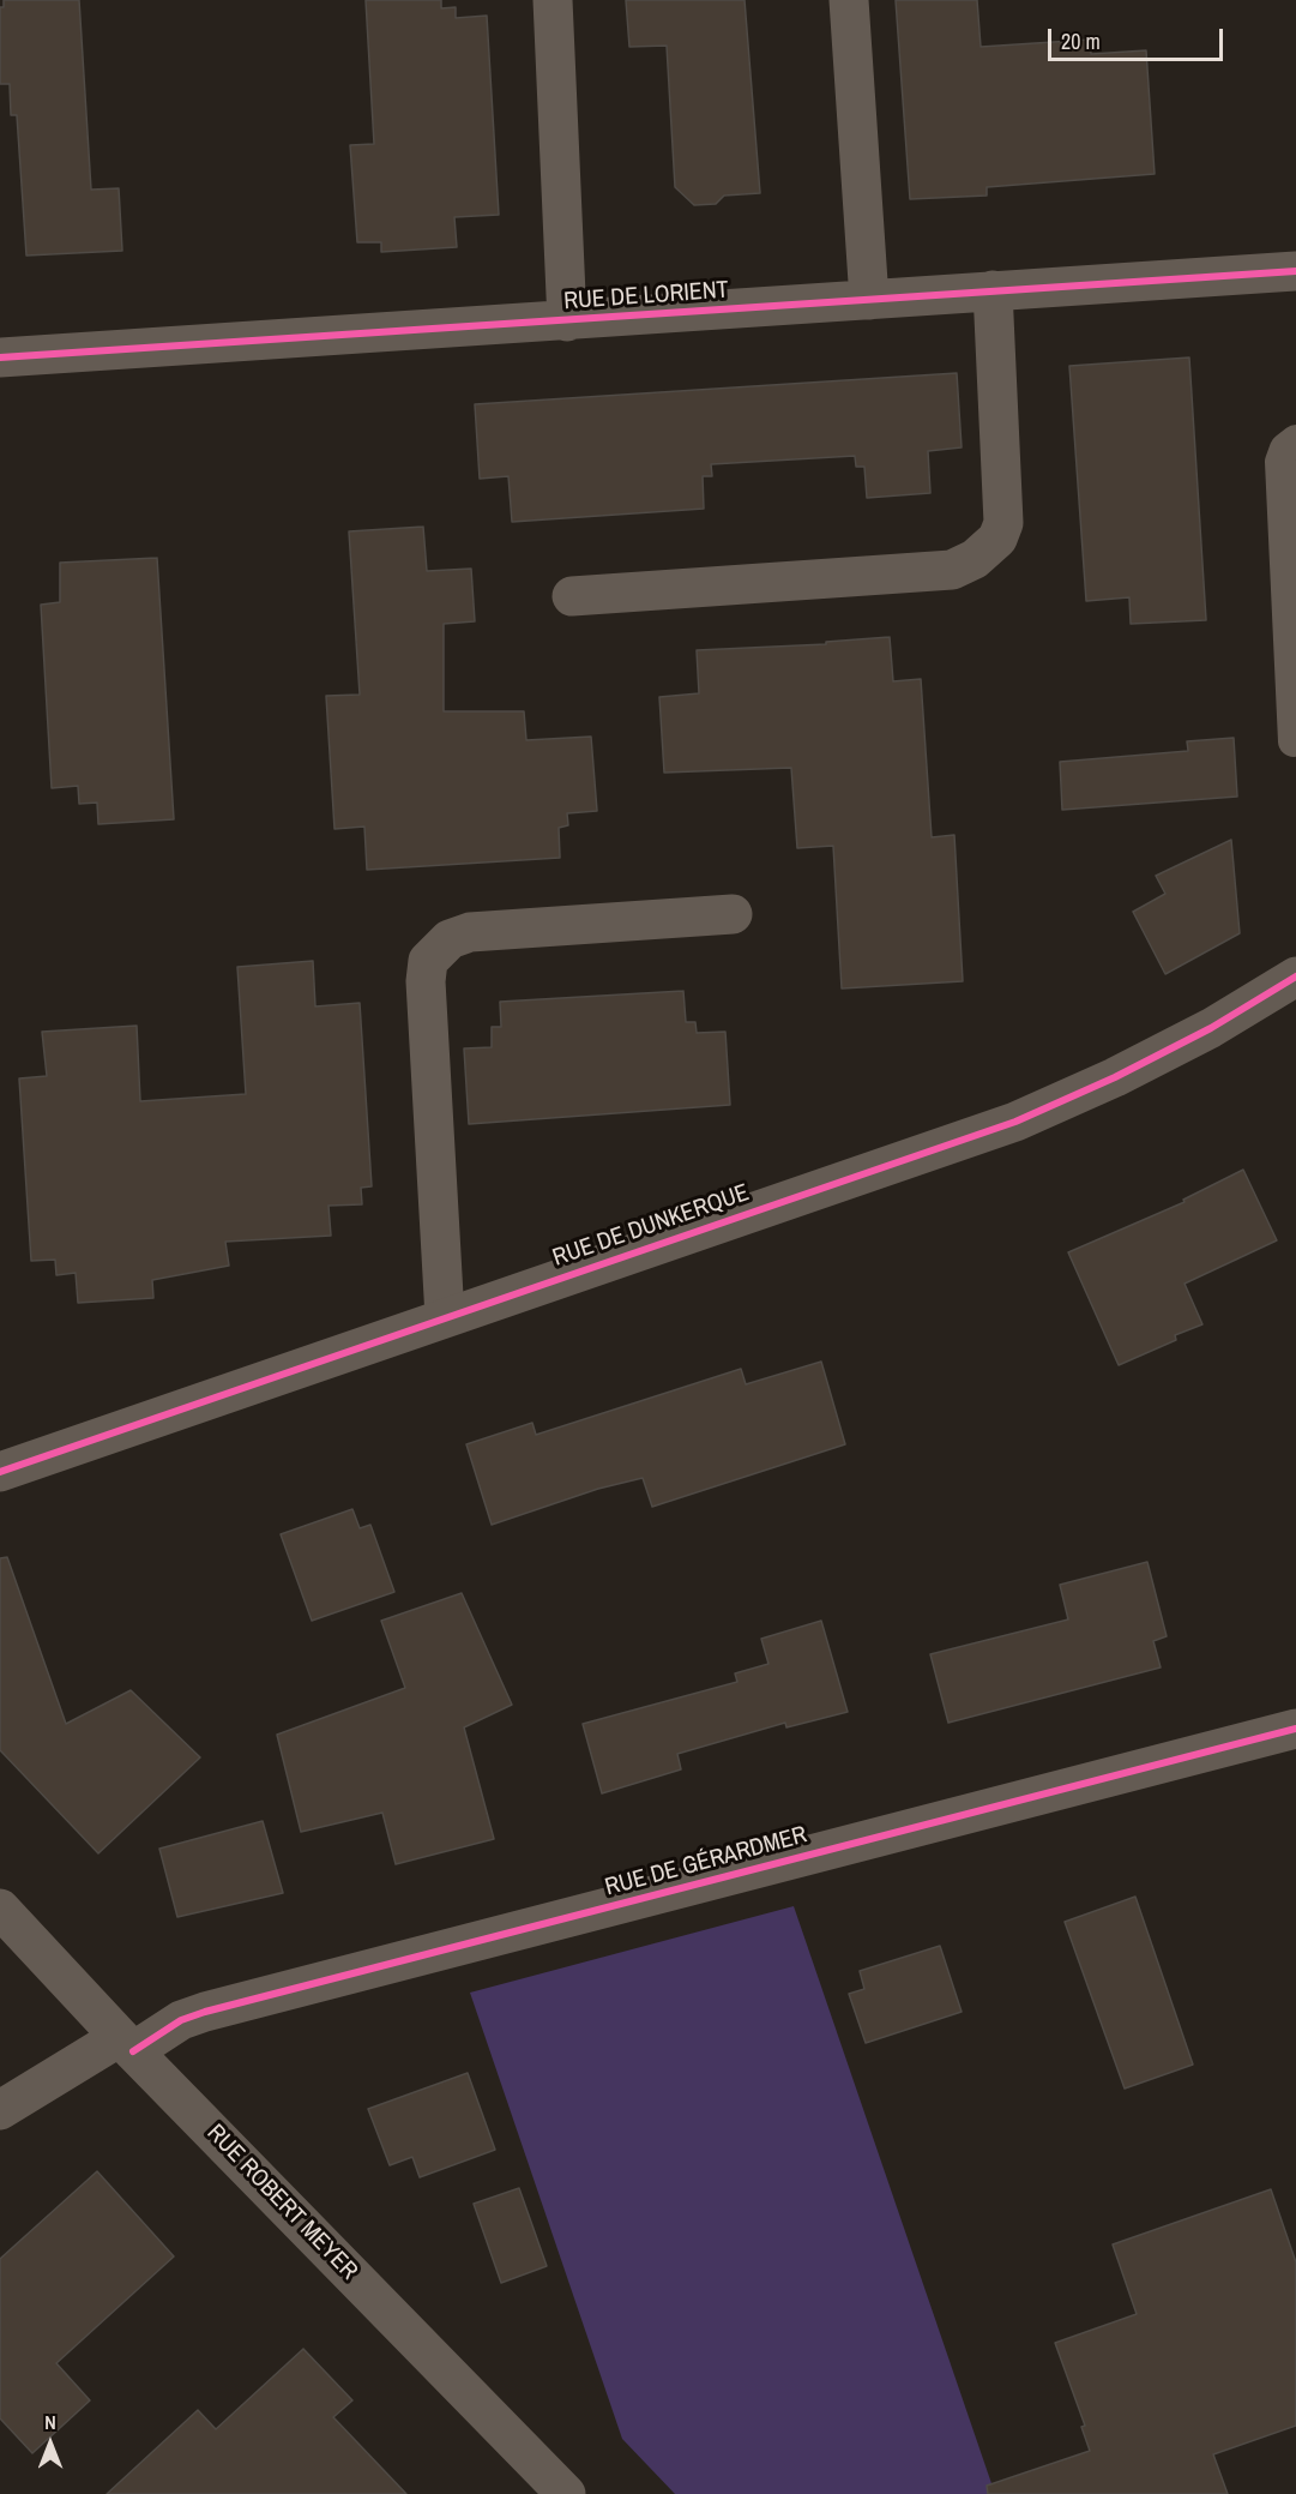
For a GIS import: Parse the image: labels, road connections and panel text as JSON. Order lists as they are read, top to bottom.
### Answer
{
  "streets": {
    "street": [
      "RUE DE LORIENT",
      "RUE DE DUNKERQUE",
      "RUE DE GÉRARDMER",
      "RUE ROBERT MEYER"
    ]
  },
  "crossings": [
    ["RUE DE GÉRARDMER", "RUE ROBERT MEYER"]
  ],
  "scale_bar": "20 m",
  "north": "top"
}
